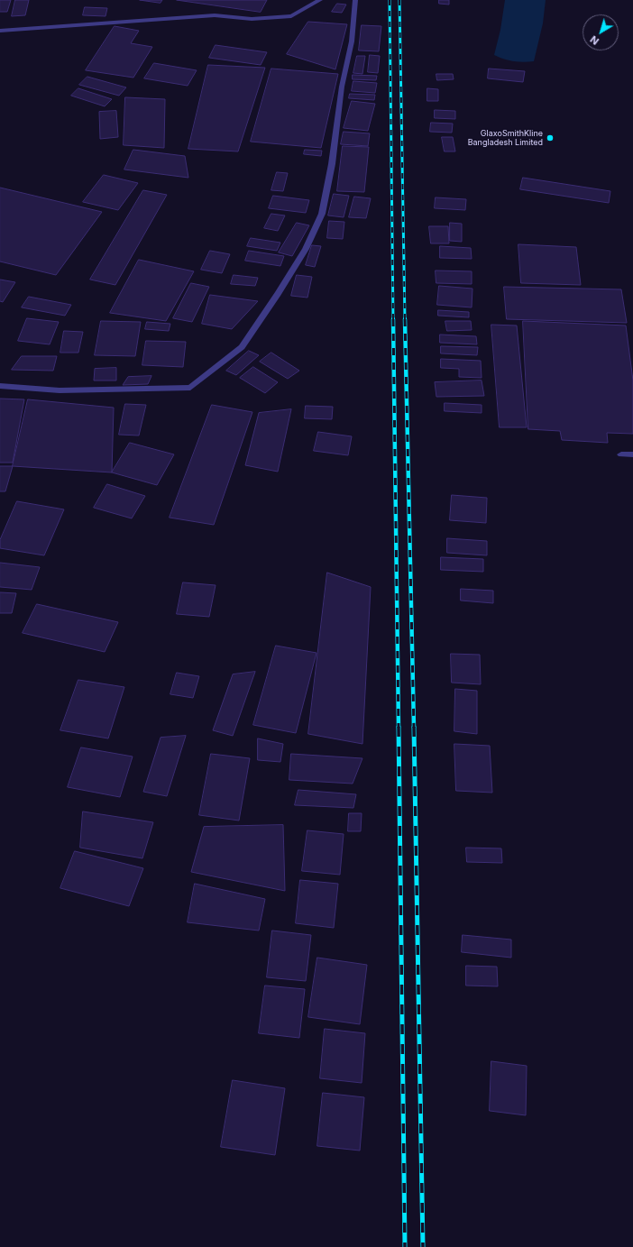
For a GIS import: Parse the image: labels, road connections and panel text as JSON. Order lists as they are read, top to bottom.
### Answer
{
  "places": ["GlaxoSmithKline Bangladesh Limited"],
  "north": "bottom left"
}
